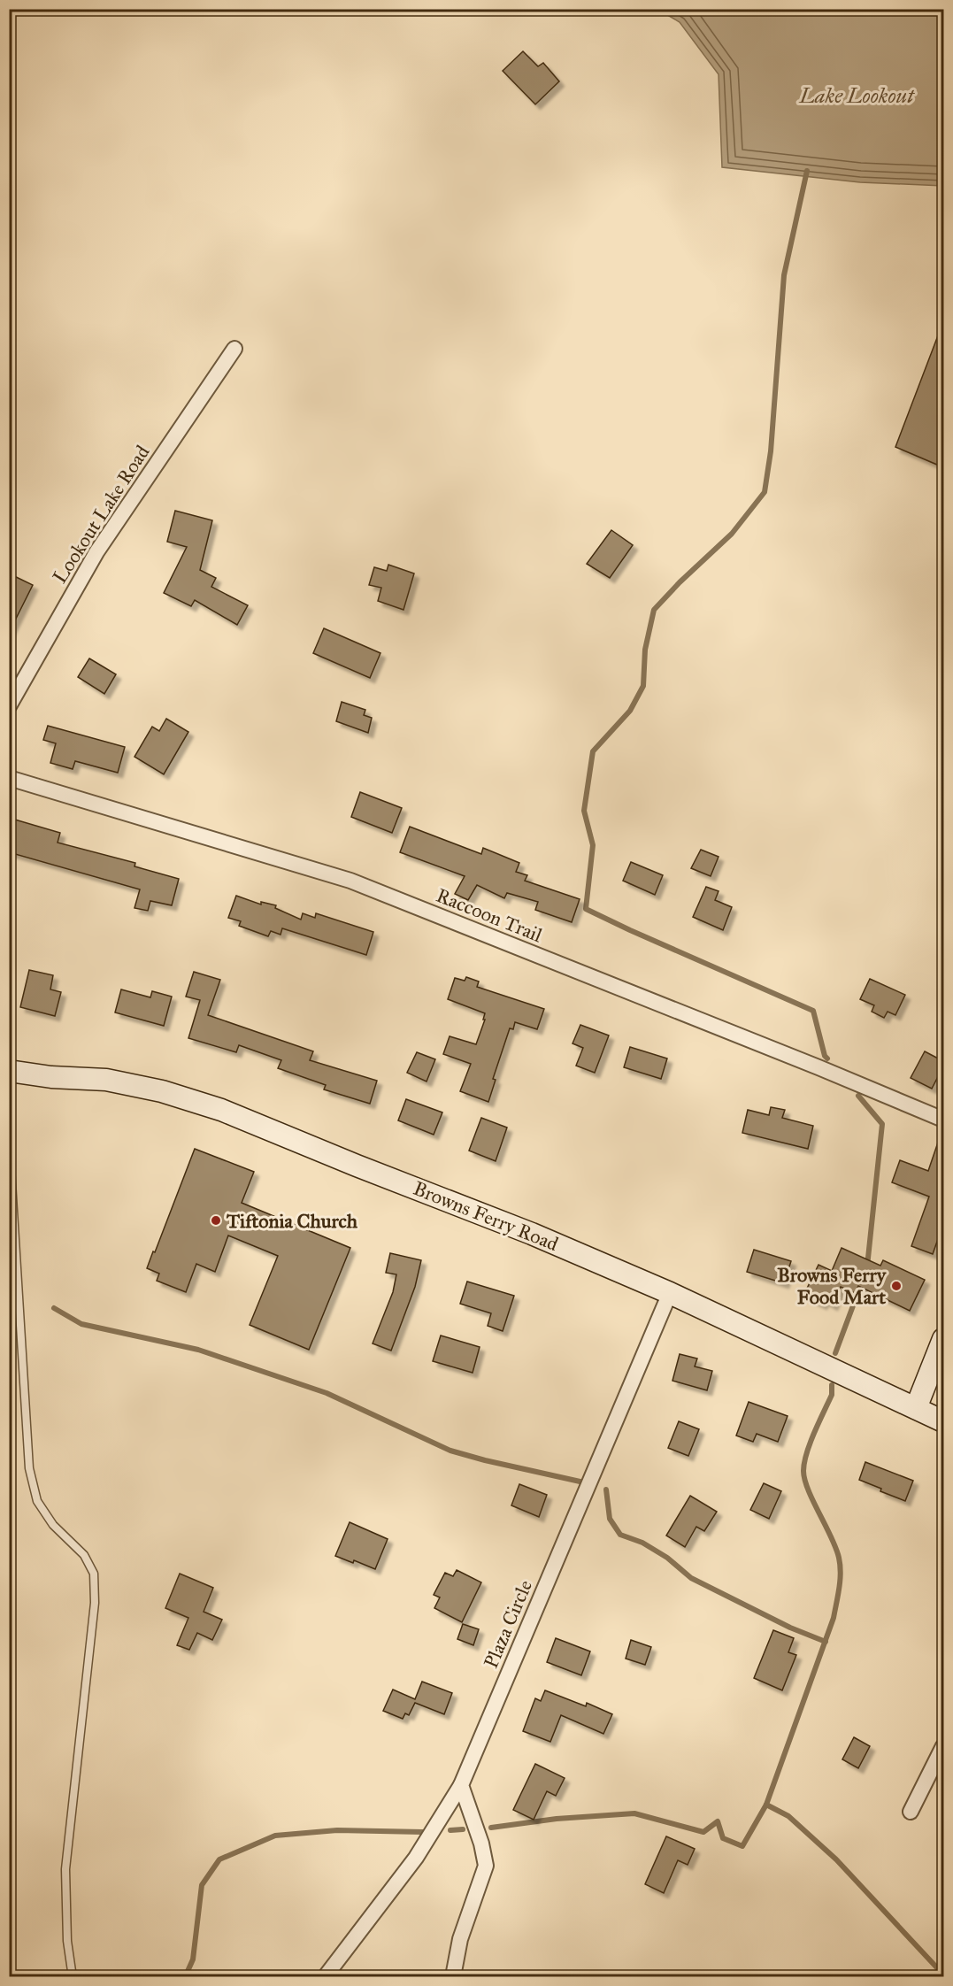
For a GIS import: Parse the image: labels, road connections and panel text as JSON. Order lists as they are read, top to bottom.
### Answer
{
  "streets": {
    "street": [
      "Lookout Lake Road",
      "Raccoon Trail",
      "Browns Ferry Road",
      "Plaza Circle"
    ]
  },
  "crossings": [
    ["Browns Ferry Road", "Plaza Circle"]
  ],
  "water": ["Lake Lookout"],
  "places": ["Tiftonia Church", "Browns Ferry Food Mart"]
}
